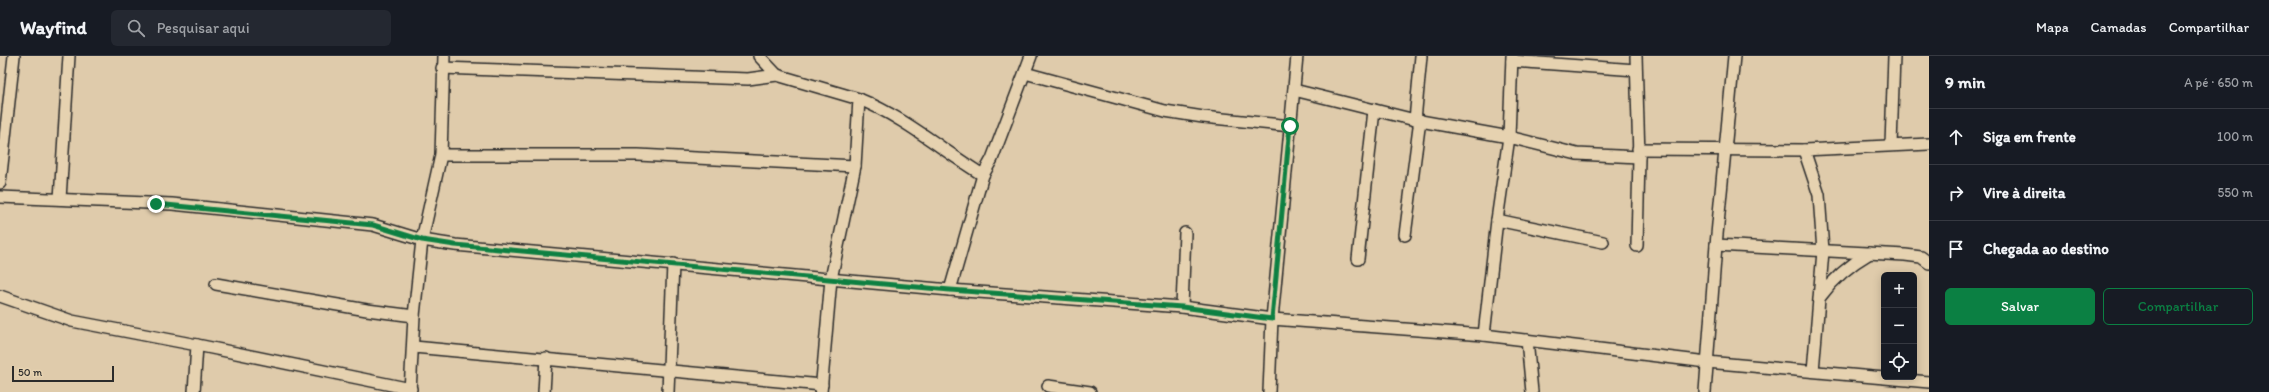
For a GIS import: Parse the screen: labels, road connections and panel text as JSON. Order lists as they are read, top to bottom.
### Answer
{
  "scale_bar": "50 m",
  "page": {
    "header": "Wayfind",
    "search": "Pesquisar aqui",
    "nav": ["Mapa", "Camadas", "Compartilhar"],
    "heading": ["9 min", "A pé · 650 m"],
    "list": [
      ["Siga em frente", "100 m"],
      ["Vire à direita", "550 m"],
      "Chegada ao destino"
    ],
    "map_buttons": ["+", "−"],
    "buttons": ["Salvar", "Compartilhar"],
    "scale": "50 m"
  }
}
